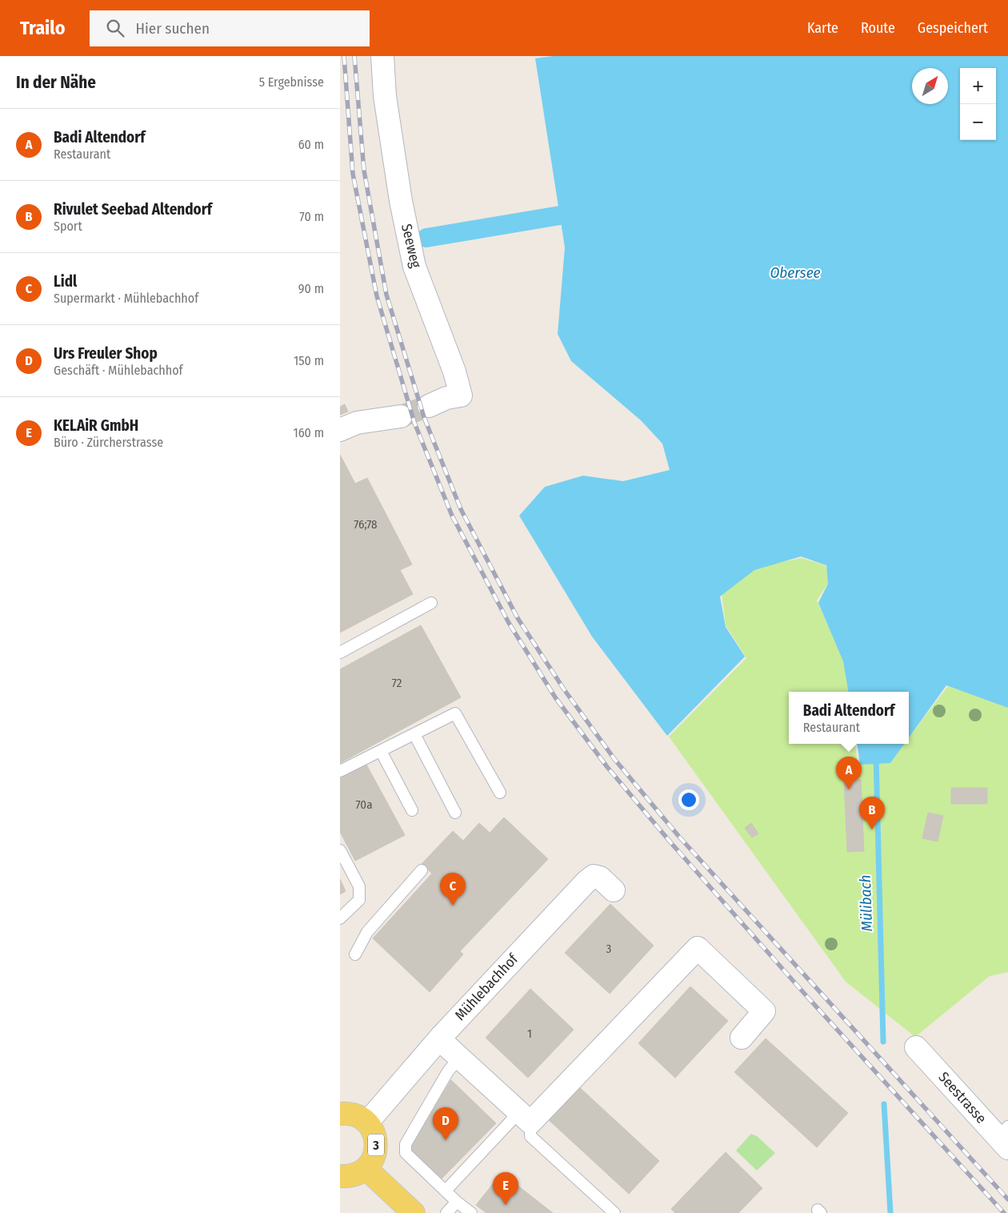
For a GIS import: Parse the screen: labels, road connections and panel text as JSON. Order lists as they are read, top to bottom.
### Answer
{
  "streets": {
    "main road": ["3"],
    "street": ["Seeweg", "Mühlebachhof", "Seestrasse"]
  },
  "crossings": [
    ["Mühlebachhof", "3"]
  ],
  "water": ["Obersee", "Mülibach"],
  "house_numbers": [
    "76;78",
    "72",
    "70a",
    "3",
    "1"
  ],
  "north": "top right",
  "page": {
    "header": "Trailo",
    "search": "Hier suchen",
    "nav": ["Karte", "Route", "Gespeichert"],
    "heading": ["In der Nähe", "5 Ergebnisse"],
    "map_buttons": ["+", "−"],
    "list": [
      {
        "mark": "A",
        "name": "Badi Altendorf",
        "note": "Restaurant",
        "value": "60 m"
      },
      {
        "mark": "B",
        "name": "Rivulet Seebad Altendorf",
        "note": "Sport",
        "value": "70 m"
      },
      {
        "mark": "C",
        "name": "Lidl",
        "note": "Supermarkt · Mühlebachhof",
        "value": "90 m"
      },
      {
        "mark": "D",
        "name": "Urs Freuler Shop",
        "note": "Geschäft · Mühlebachhof",
        "value": "150 m"
      },
      {
        "mark": "E",
        "name": "KELAiR GmbH",
        "note": "Büro · Zürcherstrasse",
        "value": "160 m"
      }
    ],
    "popup": ["Badi Altendorf", "Restaurant"],
    "pins": [
      "A",
      "B",
      "C",
      "D",
      "E"
    ]
  }
}
